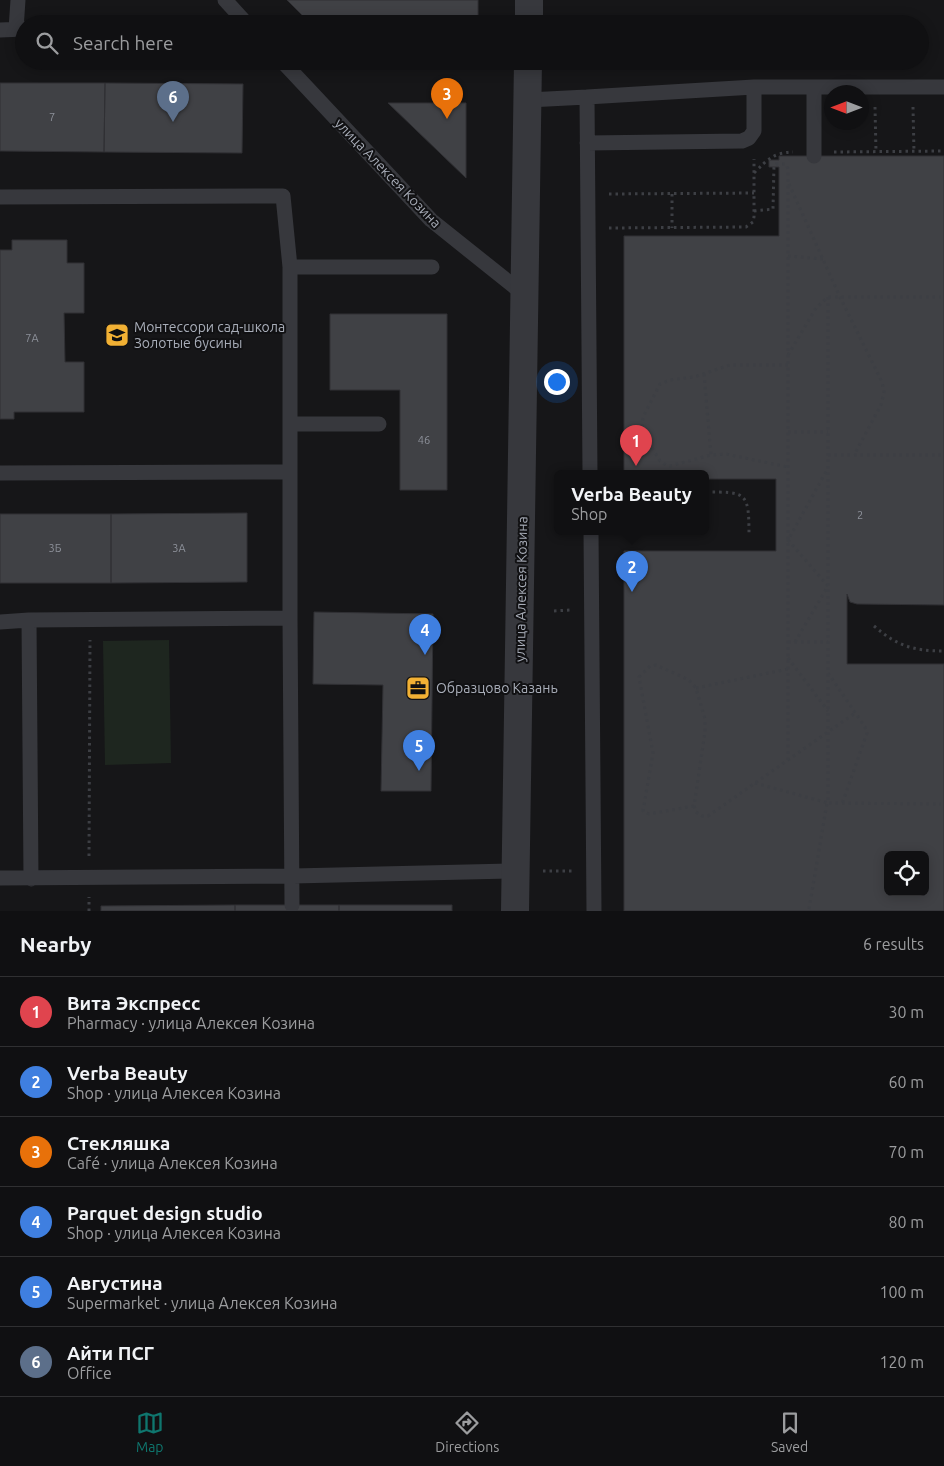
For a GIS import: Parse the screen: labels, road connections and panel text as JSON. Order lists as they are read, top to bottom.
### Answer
{
  "streets": {
    "street": ["улица Алексея Козина"]
  },
  "places": {
    "school or university": ["Монтессори сад-школа Золотые бусины"],
    "office": ["Образцово Казань"]
  },
  "house_numbers": [
    "7",
    "7А",
    "46",
    "2",
    "3Б",
    "3А"
  ],
  "north": "left",
  "page": {
    "search": "Search here",
    "pins": [
      "3",
      "6",
      "1",
      "2",
      "4",
      "5"
    ],
    "popup": ["Verba Beauty", "Shop"],
    "heading": ["Nearby", "6 results"],
    "list": [
      {
        "mark": "1",
        "name": "Вита Экспресс",
        "note": "Pharmacy · улица Алексея Козина",
        "value": "30 m"
      },
      {
        "mark": "2",
        "name": "Verba Beauty",
        "note": "Shop · улица Алексея Козина",
        "value": "60 m"
      },
      {
        "mark": "3",
        "name": "Стекляшка",
        "note": "Café · улица Алексея Козина",
        "value": "70 m"
      },
      {
        "mark": "4",
        "name": "Parquet design studio",
        "note": "Shop · улица Алексея Козина",
        "value": "80 m"
      },
      {
        "mark": "5",
        "name": "Августина",
        "note": "Supermarket · улица Алексея Козина",
        "value": "100 m"
      },
      {
        "mark": "6",
        "name": "Айти ПСГ",
        "note": "Office",
        "value": "120 m"
      }
    ],
    "nav": ["Map", "Directions", "Saved"]
  }
}
